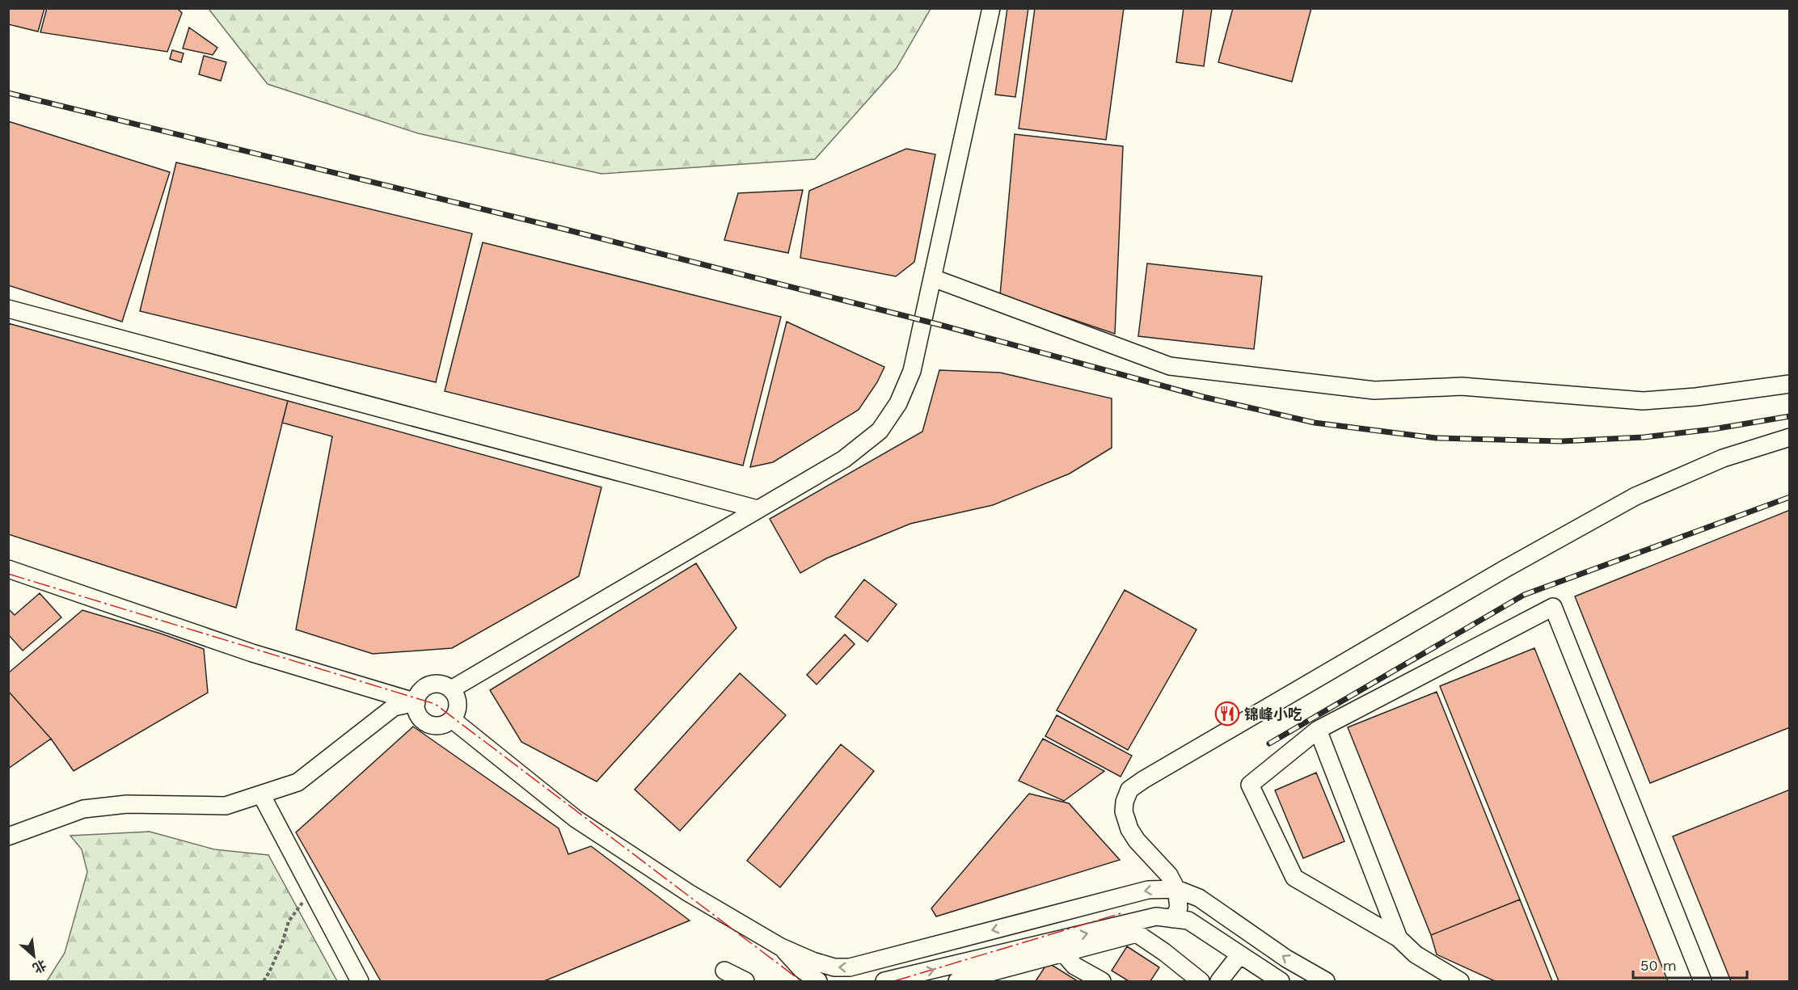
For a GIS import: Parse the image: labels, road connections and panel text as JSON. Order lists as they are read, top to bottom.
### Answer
{
  "places": {
    "restaurant": ["锦峰小吃"]
  },
  "scale_bar": "50 m",
  "north": "bottom right"
}
